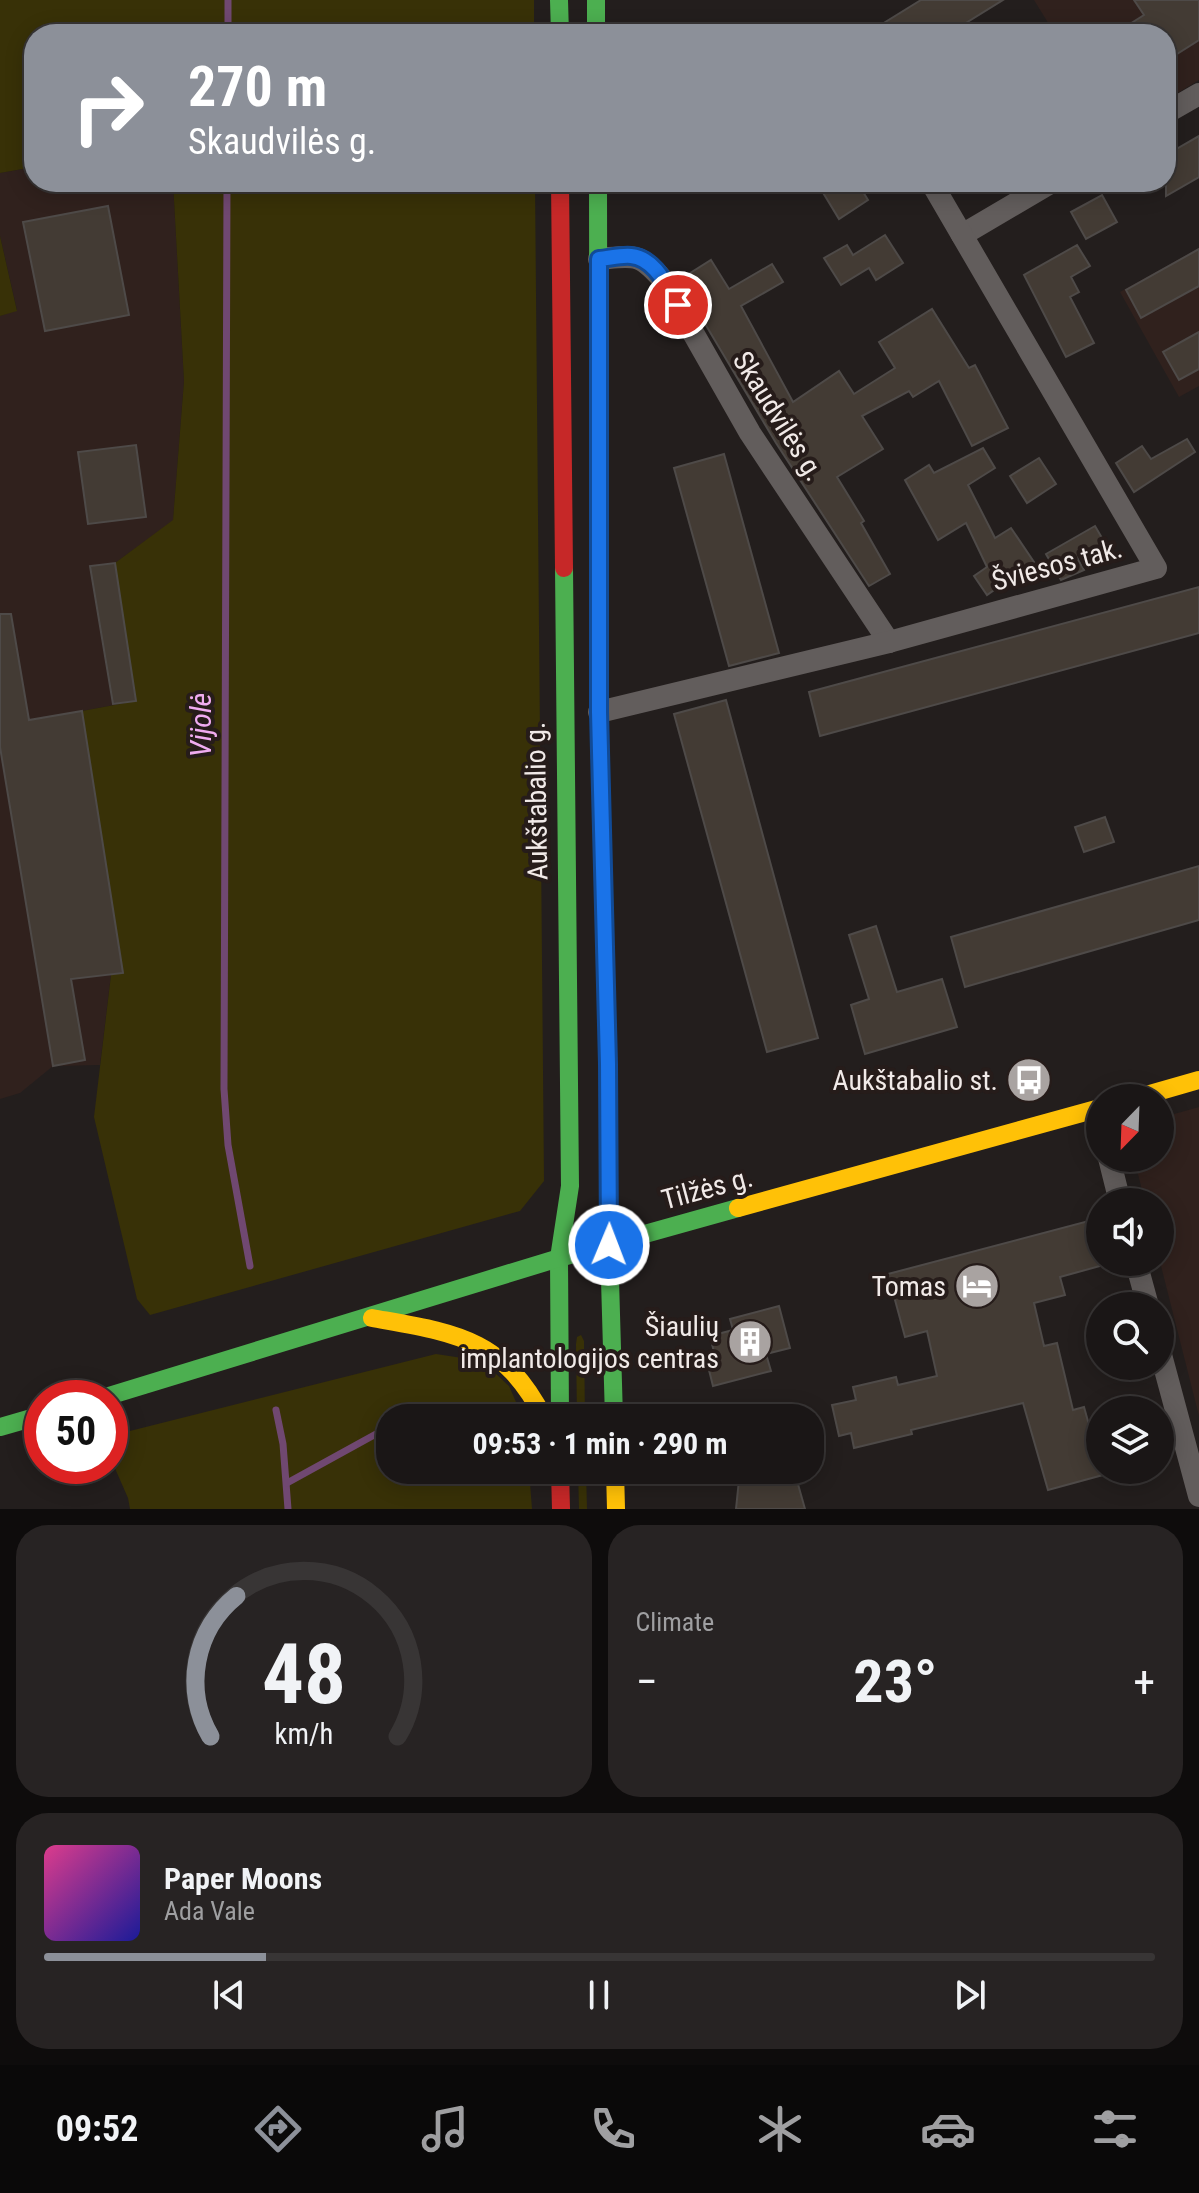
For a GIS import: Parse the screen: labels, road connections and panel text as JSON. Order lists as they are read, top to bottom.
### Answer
{
  "streets": {
    "main road": ["Aukštabalio g.", "Tilžės g."],
    "street": ["Skaudvilės g.", "Šviesos tak."]
  },
  "crossings": [
    ["Skaudvilės g.", "Šviesos tak."],
    ["Aukštabalio g.", "Tilžės g."]
  ],
  "water": ["Vijolė"],
  "places": {
    "bus stop": ["Aukštabalio st."],
    "hotel": ["Tomas"],
    "building": ["Šiaulių implantologijos centras"]
  },
  "north": "bottom left",
  "page": {
    "turn": ["270 m", "Skaudvilės g."],
    "limit": "50",
    "trip": "09:53 · 1 min · 290 m",
    "tile": "Climate",
    "heat": ["−", "23°", "+"],
    "song": ["Paper Moons", "Ada Vale"],
    "tabs": "09:52",
    "gauge": ["48", "km/h"]
  }
}
